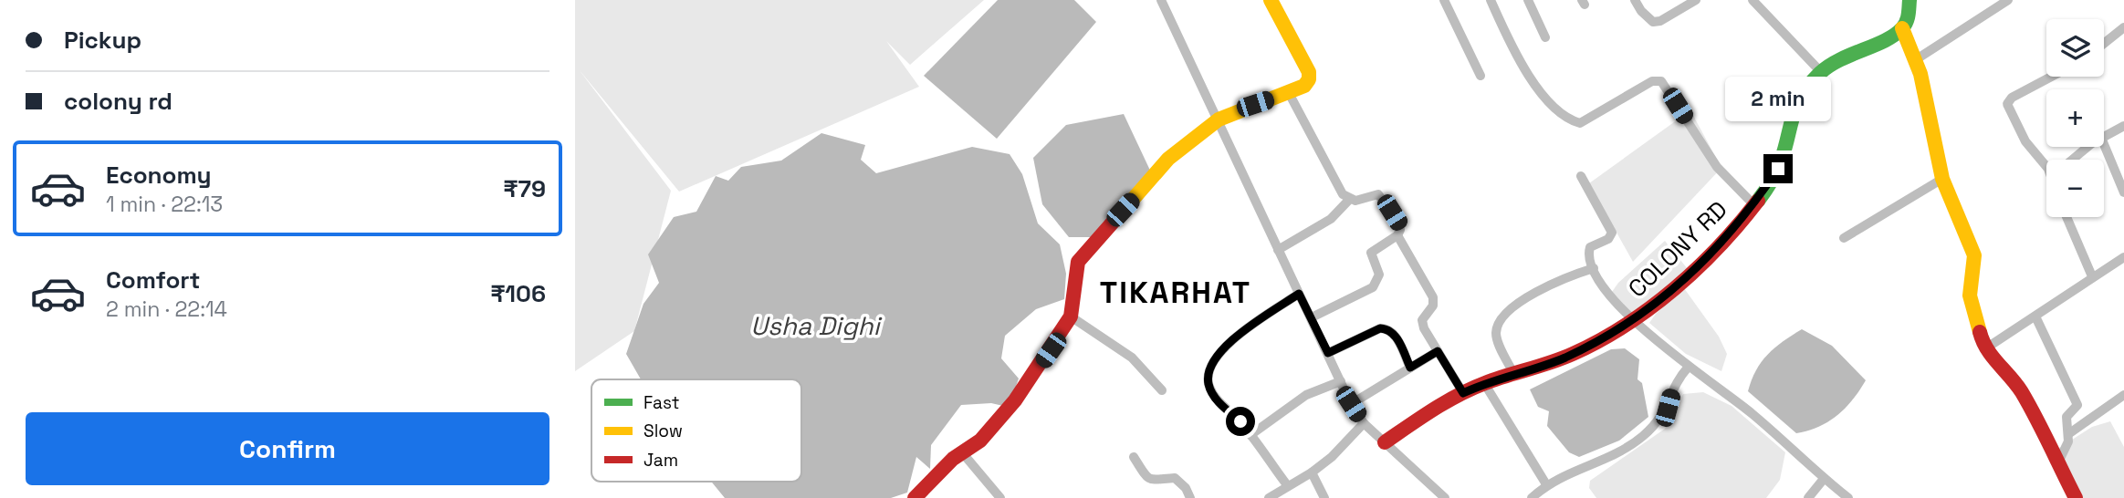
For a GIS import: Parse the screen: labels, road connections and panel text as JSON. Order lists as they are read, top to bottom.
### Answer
{
  "streets": {
    "street": ["COLONY RD"]
  },
  "districts": ["TIKARHAT"],
  "water": ["Usha Dighi"],
  "legend": ["Fast", "Slow", "Jam"],
  "page": {
    "banner": ["Pickup", "colony rd"],
    "map_buttons": ["+", "−"],
    "bubble": "2 min",
    "list": [
      {
        "name": "Economy",
        "note": "1 min · 22:13",
        "value": "₹79"
      },
      {
        "name": "Comfort",
        "note": "2 min · 22:14",
        "value": "₹106"
      }
    ],
    "buttons": "Confirm"
  }
}
